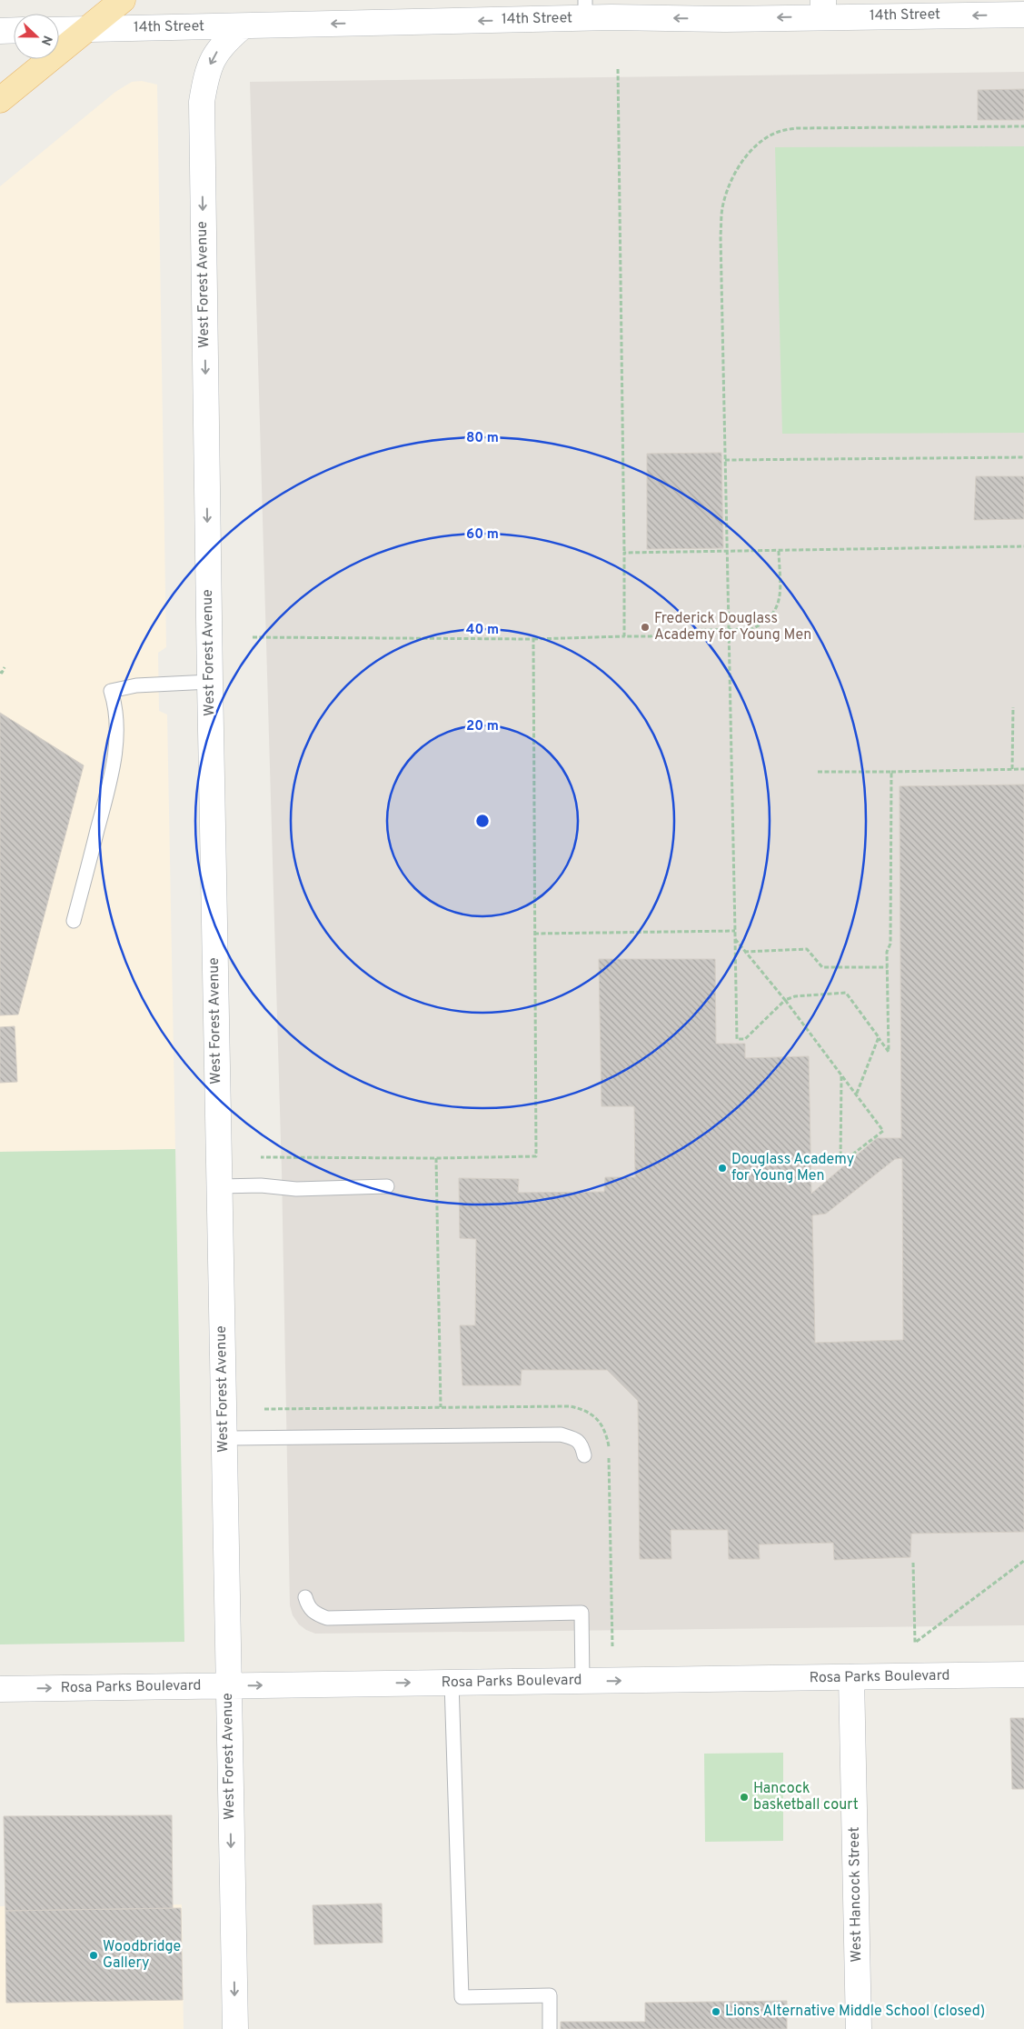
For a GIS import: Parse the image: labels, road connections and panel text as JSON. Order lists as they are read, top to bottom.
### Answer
{
  "streets": {
    "street": [
      "14th Street",
      "West Forest Avenue",
      "Rosa Parks Boulevard",
      "West Hancock Street"
    ]
  },
  "crossings": [
    ["14th Street", "West Forest Avenue"],
    ["West Forest Avenue", "Rosa Parks Boulevard"],
    ["Rosa Parks Boulevard", "West Hancock Street"]
  ],
  "one_way": ["14th Street", "West Forest Avenue", "Rosa Parks Boulevard"],
  "places": [
    "Frederick Douglass Academy for Young Men",
    "Douglass Academy for Young Men",
    "Hancock basketball court",
    "Woodbridge Gallery",
    "Lions Alternative Middle School (closed)"
  ],
  "north": "right",
  "rings": [
    "80 m",
    "60 m",
    "40 m",
    "20 m"
  ]
}
